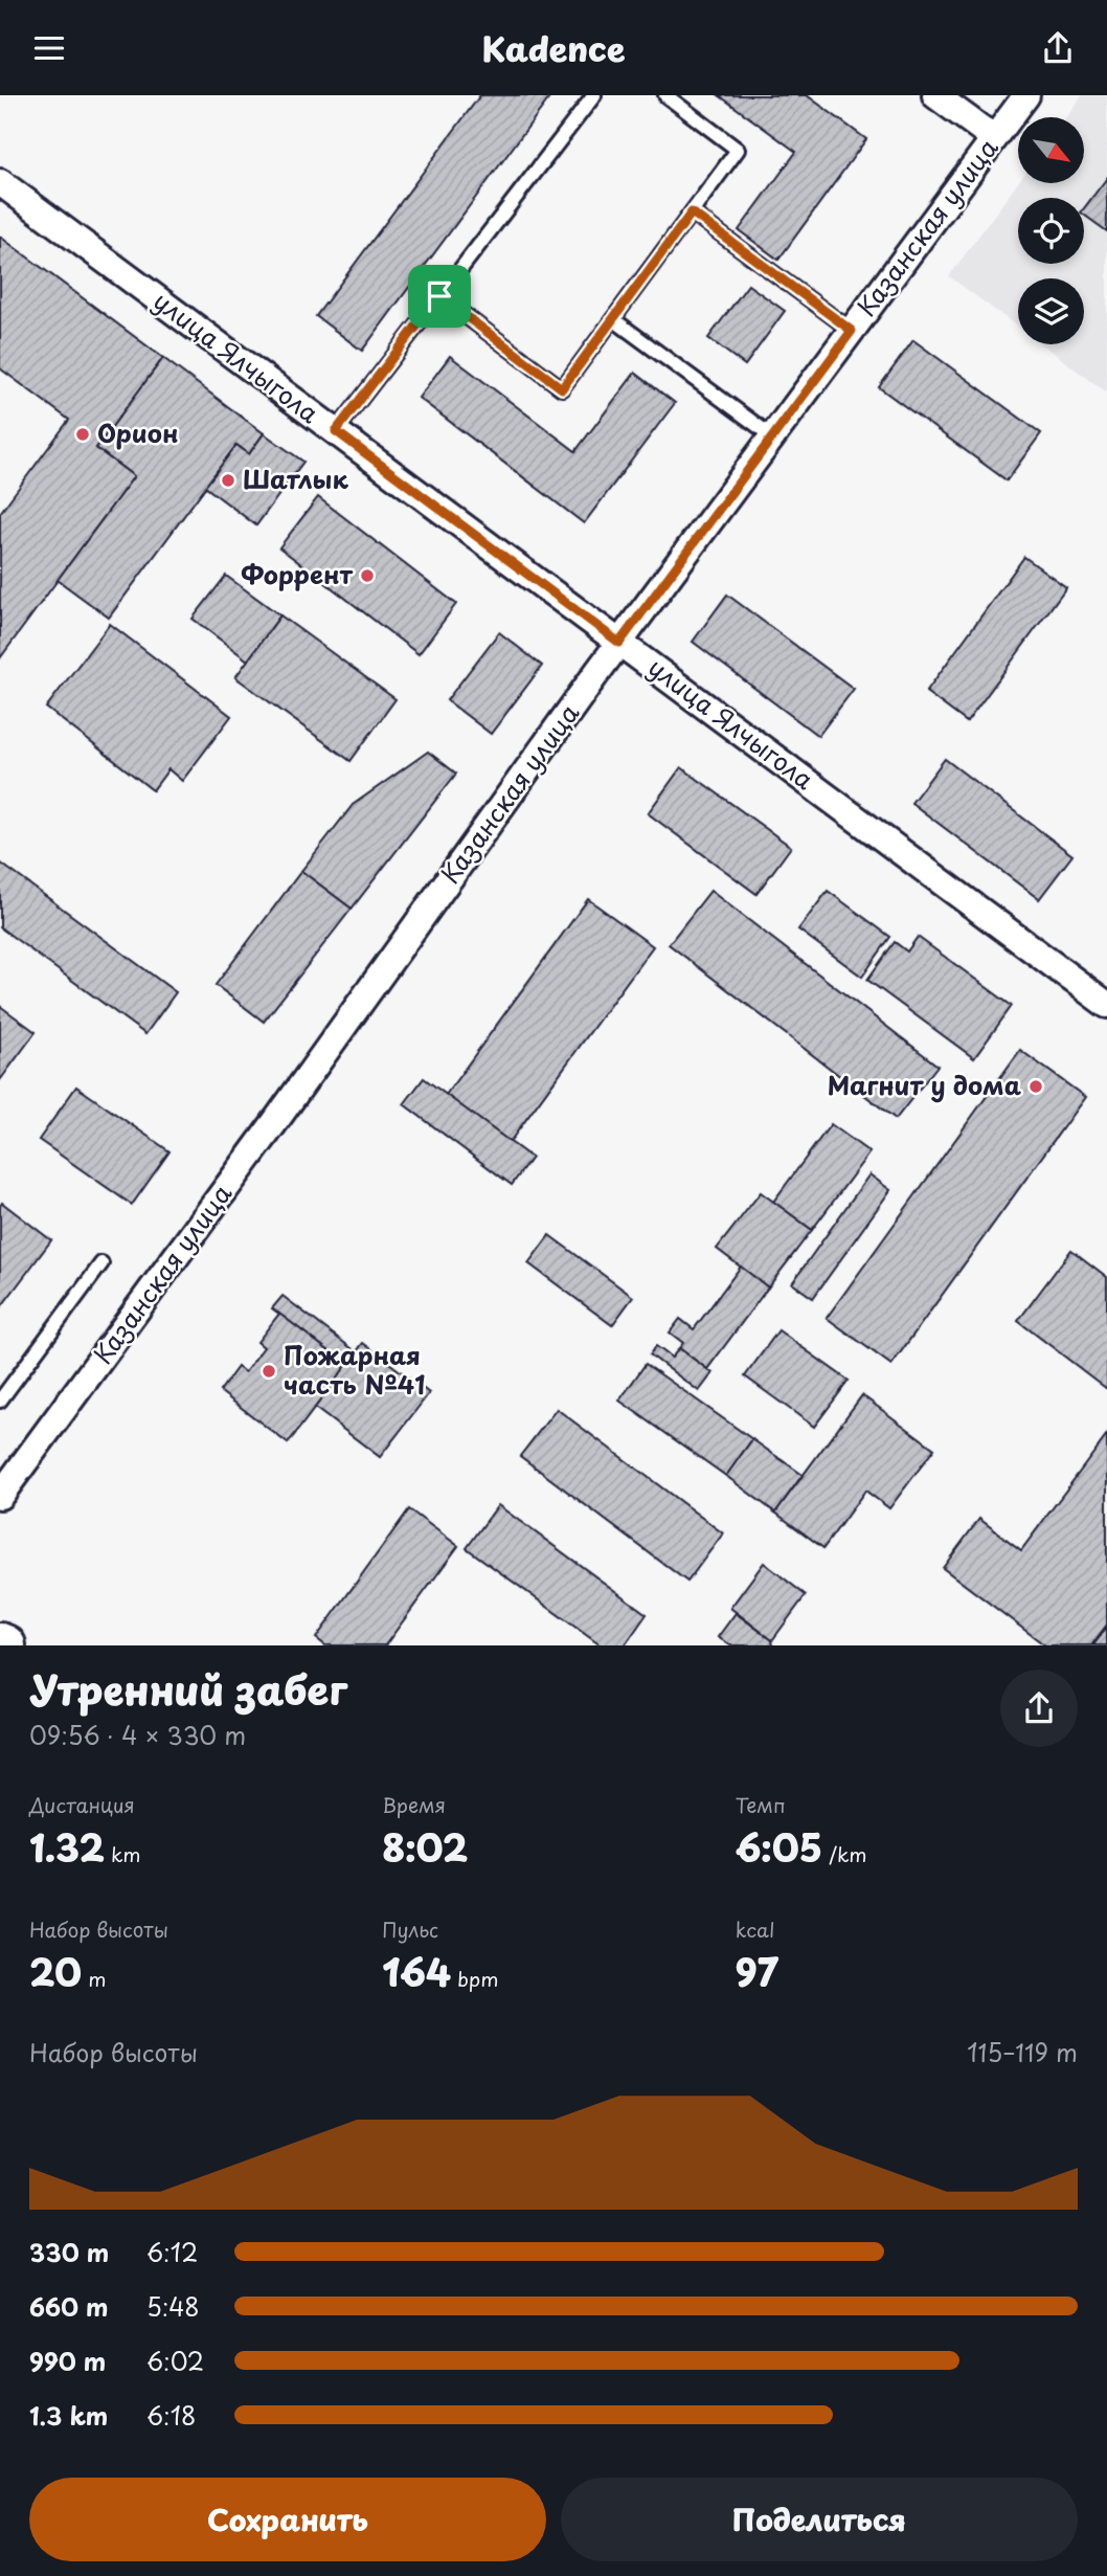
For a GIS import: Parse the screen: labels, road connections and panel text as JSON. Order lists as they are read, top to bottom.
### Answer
{
  "streets": {
    "street": ["Казанская улица", "улица Ялчыгола"]
  },
  "crossings": [
    ["Казанская улица", "улица Ялчыгола"]
  ],
  "places": [
    "Орион",
    "Шатлык",
    "Форрент",
    "Магнит у дома",
    "Пожарная часть №41"
  ],
  "north": "bottom right",
  "page": {
    "header": "Kadence",
    "heading": ["Утренний забег", "09:56 · 4 × 330 m"],
    "stats": [
      ["Дистанция", "1.32 km"],
      ["Время", "8:02"],
      ["Темп", "6:05 /km"],
      ["Набор высоты", "20 m"],
      ["Пульс", "164 bpm"],
      ["kcal", "97"]
    ],
    "chart": ["Набор высоты", "115–119 m"],
    "list": [
      {
        "name": "330 m",
        "note": "6:12"
      },
      {
        "name": "660 m",
        "note": "5:48"
      },
      {
        "name": "990 m",
        "note": "6:02"
      },
      {
        "name": "1.3 km",
        "note": "6:18"
      }
    ],
    "buttons": ["Сохранить", "Поделиться"]
  }
}
